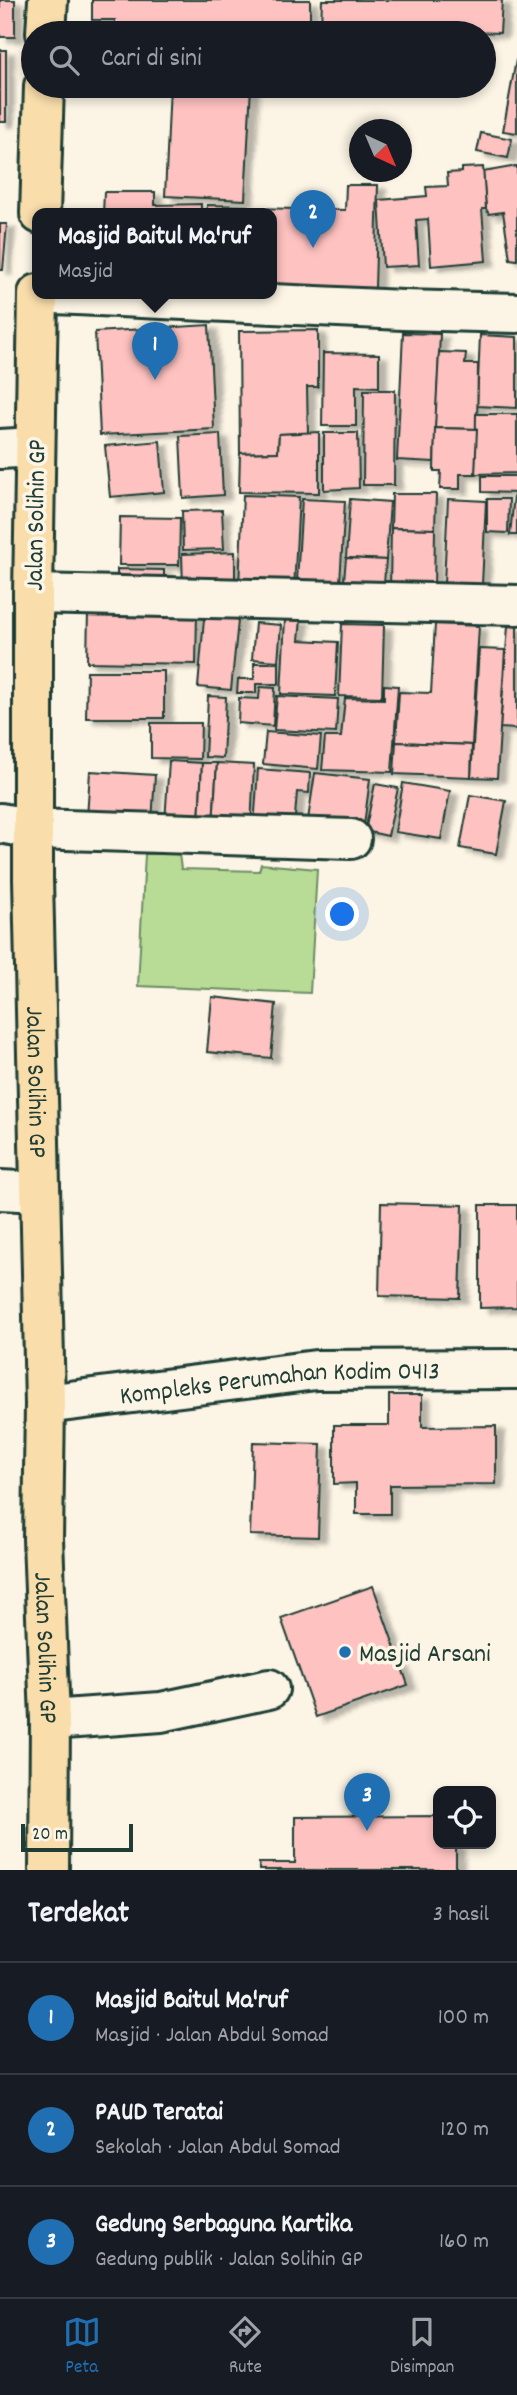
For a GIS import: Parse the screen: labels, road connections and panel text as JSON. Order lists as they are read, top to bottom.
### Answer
{
  "streets": {
    "main road": ["Jalan Solihin GP"],
    "street": ["Kompleks Perumahan Kodim 0413"]
  },
  "crossings": [
    ["Jalan Solihin GP", "Kompleks Perumahan Kodim 0413"]
  ],
  "places": ["Masjid Arsani"],
  "scale_bar": "20 m",
  "north": "bottom right",
  "page": {
    "search": "Cari di sini",
    "pins": ["2", "1", "3"],
    "popup": ["Masjid Baitul Ma'ruf", "Masjid"],
    "scale": "20 m",
    "heading": ["Terdekat", "3 hasil"],
    "list": [
      {
        "mark": "1",
        "name": "Masjid Baitul Ma'ruf",
        "note": "Masjid · Jalan Abdul Somad",
        "value": "100 m"
      },
      {
        "mark": "2",
        "name": "PAUD Teratai",
        "note": "Sekolah · Jalan Abdul Somad",
        "value": "120 m"
      },
      {
        "mark": "3",
        "name": "Gedung Serbaguna Kartika",
        "note": "Gedung publik · Jalan Solihin GP",
        "value": "160 m"
      }
    ],
    "nav": ["Peta", "Rute", "Disimpan"]
  }
}
